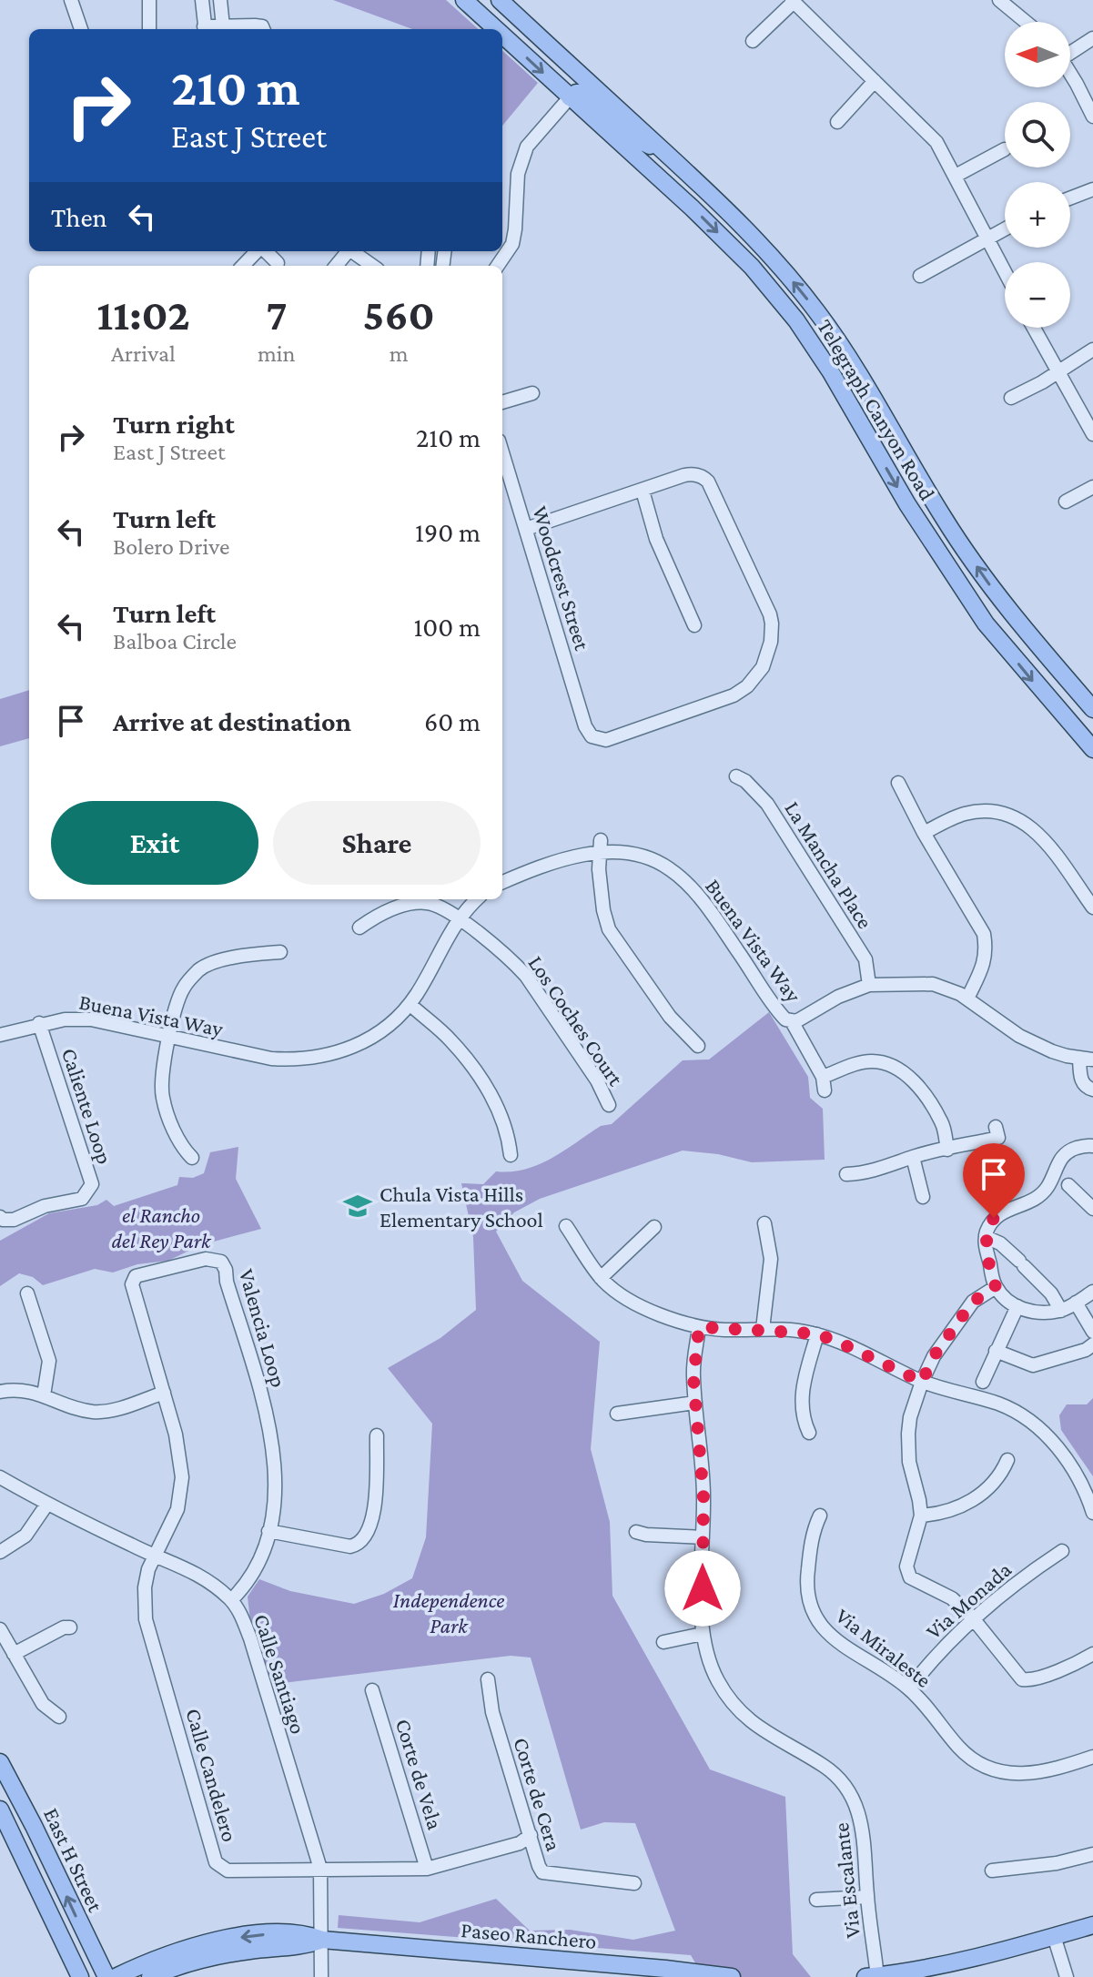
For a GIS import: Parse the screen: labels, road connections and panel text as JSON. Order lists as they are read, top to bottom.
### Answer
{
  "streets": {
    "main road": ["Telegraph Canyon Road", "East H Street", "Paseo Ranchero"],
    "street": [
      "Woodcrest Street",
      "La Mancha Place",
      "Buena Vista Way",
      "Los Coches Court",
      "Caliente Loop",
      "Valencia Loop",
      "Via Monada",
      "Via Miraleste",
      "Calle Santiago",
      "Corte de Vela",
      "Calle Candelero",
      "Corte de Cera",
      "Via Escalante"
    ]
  },
  "crossings": [
    ["La Mancha Place", "Buena Vista Way"],
    ["Buena Vista Way", "Los Coches Court"],
    ["Buena Vista Way", "Caliente Loop"],
    ["Valencia Loop", "Calle Santiago"],
    ["Valencia Loop", "Calle Candelero"],
    ["Via Monada", "Via Miraleste"],
    ["Calle Santiago", "Calle Candelero"],
    ["Calle Santiago", "Paseo Ranchero"],
    ["Corte de Vela", "Calle Candelero"],
    ["Calle Candelero", "Corte de Cera"]
  ],
  "parks": ["el Rancho del Rey Park", "Independence Park"],
  "places": {
    "school or university": ["Chula Vista Hills Elementary School"]
  },
  "north": "left",
  "page": {
    "map_buttons": ["+", "−"],
    "turn": ["210 m", "East J Street"],
    "then": "Then",
    "eta": [
      "11:02",
      "Arrival",
      "7",
      "min",
      "560",
      "m"
    ],
    "list": [
      {
        "name": "Turn right",
        "note": "East J Street",
        "value": "210 m"
      },
      {
        "name": "Turn left",
        "note": "Bolero Drive",
        "value": "190 m"
      },
      {
        "name": "Turn left",
        "note": "Balboa Circle",
        "value": "100 m"
      },
      {
        "name": "Arrive at destination",
        "value": "60 m"
      }
    ],
    "buttons": ["Exit", "Share"]
  }
}
